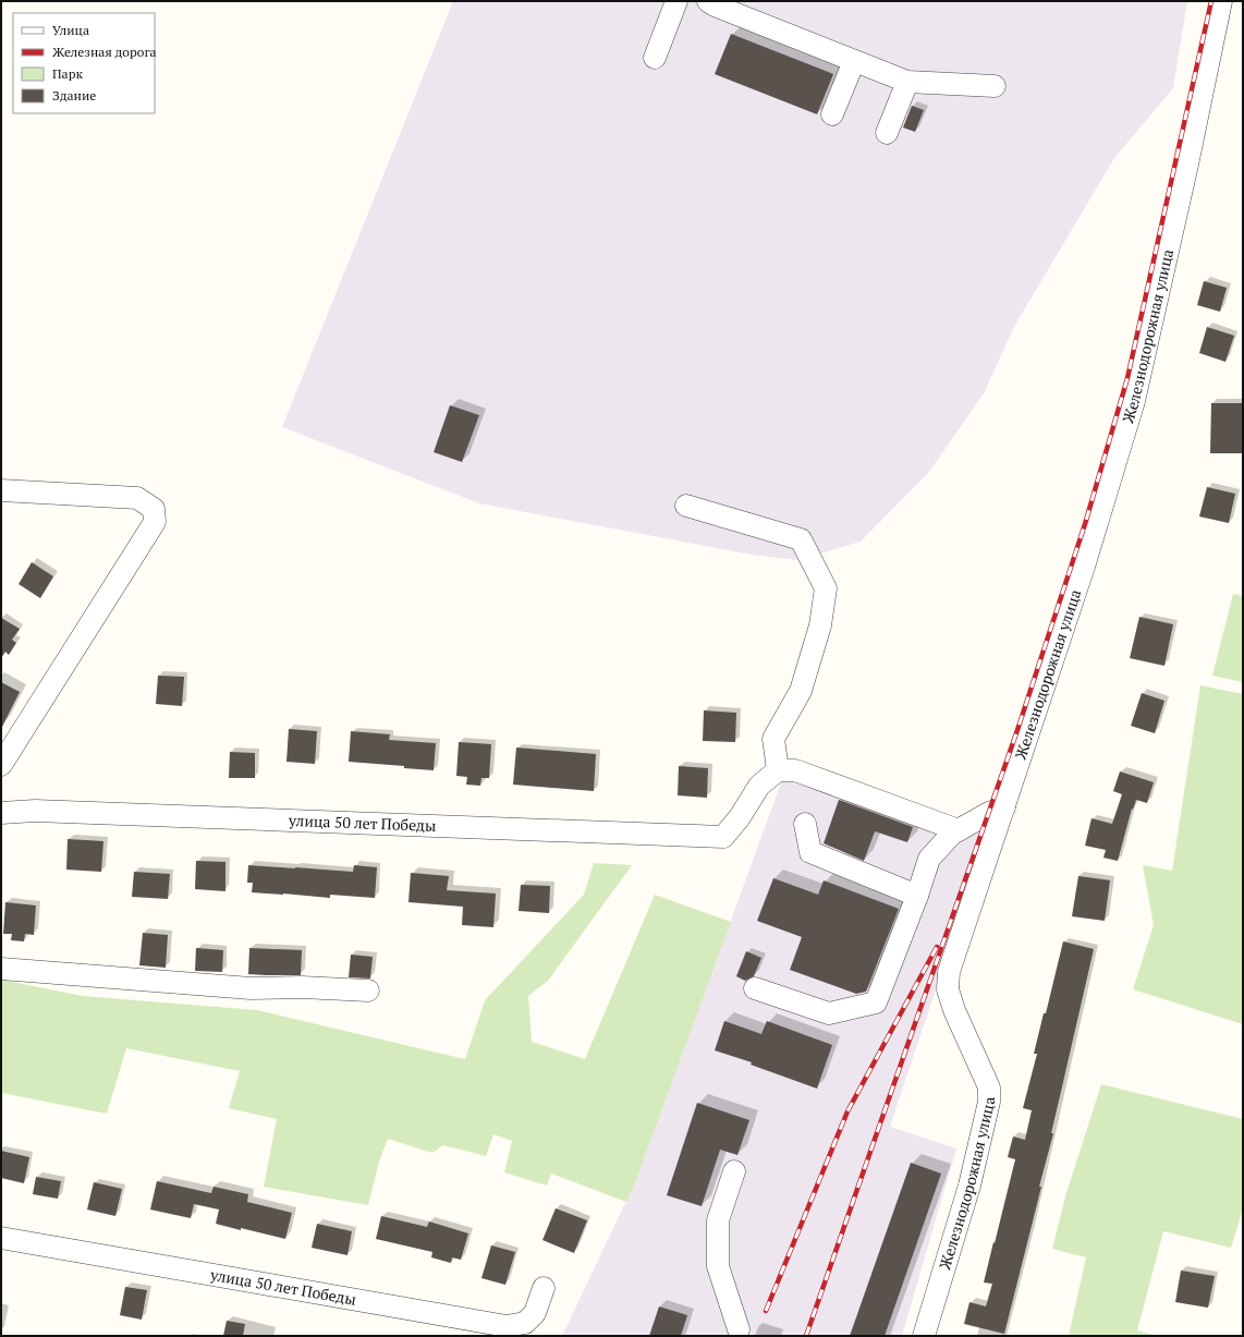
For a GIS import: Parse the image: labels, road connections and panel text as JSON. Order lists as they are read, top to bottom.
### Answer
{
  "streets": {
    "street": ["Железнодорожная улица", "улица 50 лет Победы"]
  },
  "legend": [
    "Улица",
    "Железная дорога",
    "Парк",
    "Здание"
  ]
}
